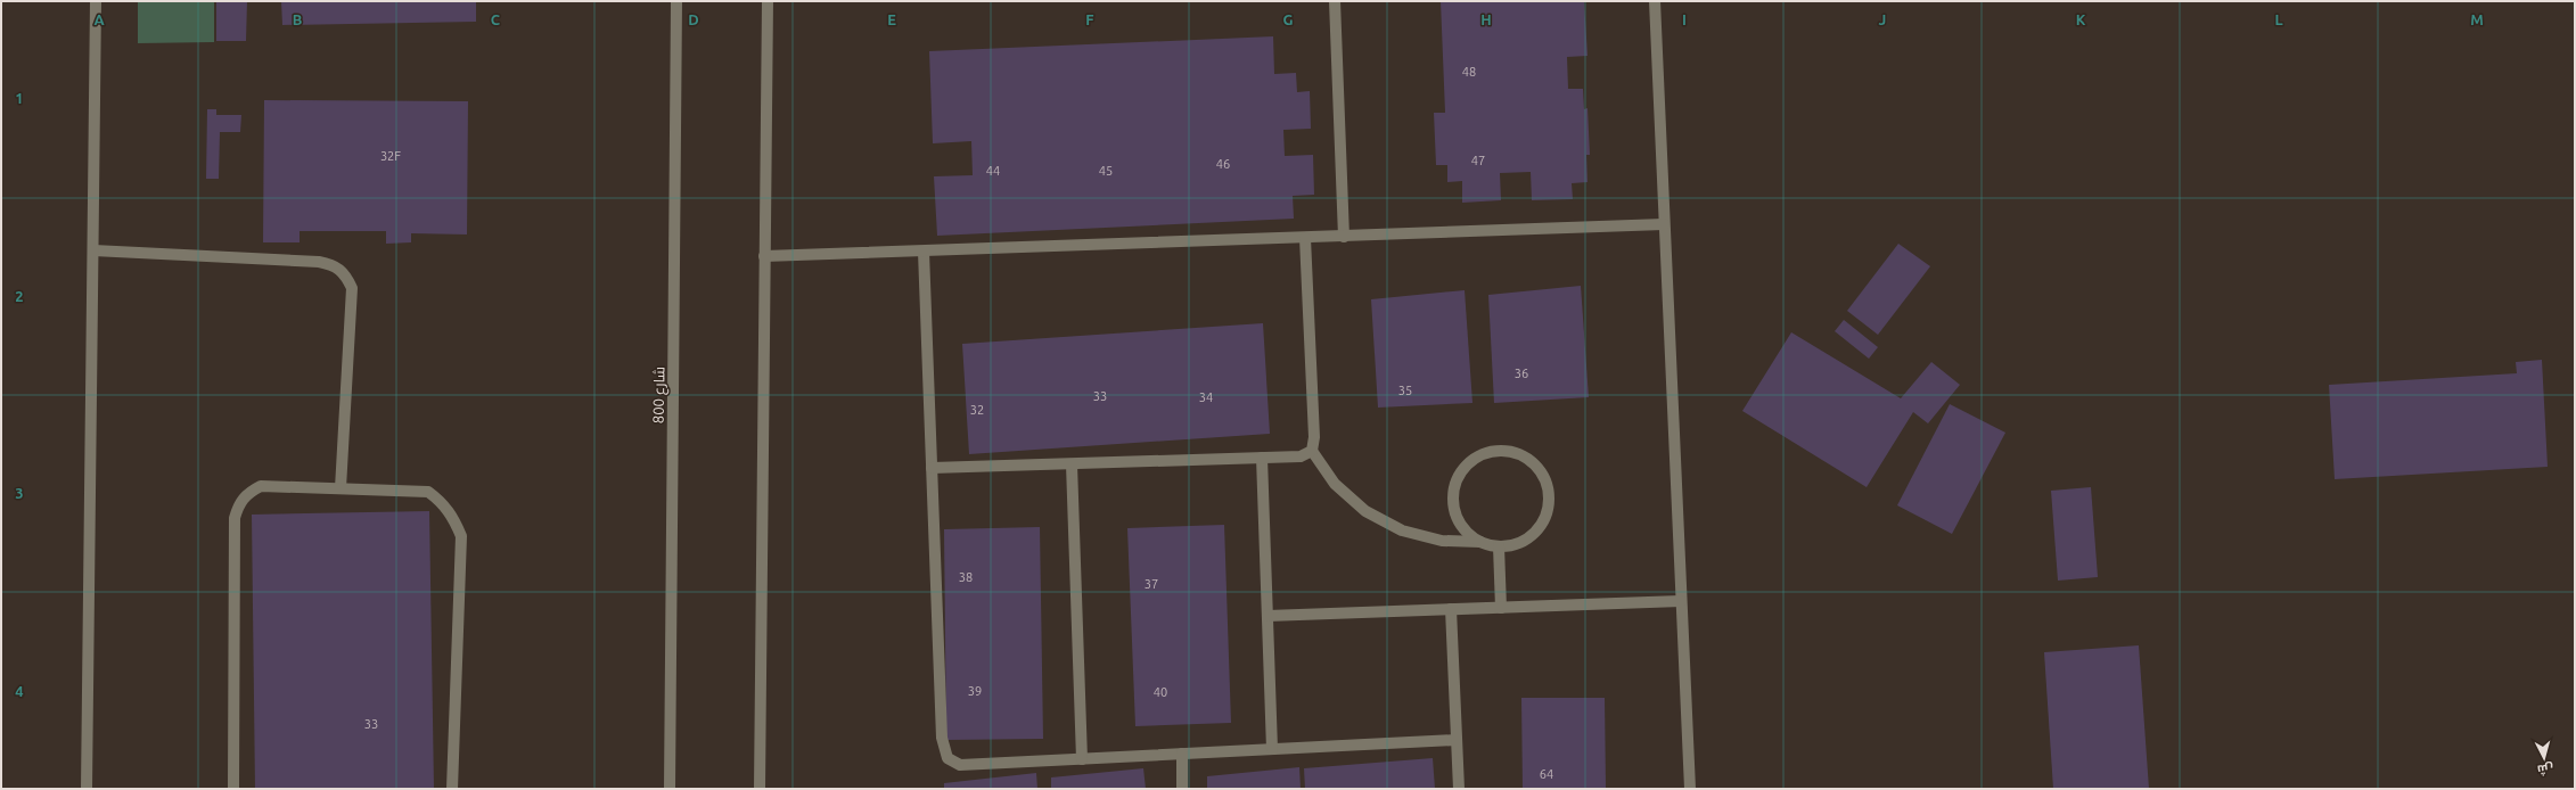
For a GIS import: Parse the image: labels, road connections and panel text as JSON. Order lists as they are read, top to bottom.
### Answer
{
  "streets": {
    "street": ["شارع 800"]
  },
  "house_numbers": [
    "48",
    "32F",
    "47",
    "46",
    "44",
    "45",
    "36",
    "35",
    "33",
    "34",
    "32",
    "38",
    "37",
    "39",
    "40",
    "33",
    "64"
  ],
  "north": "bottom",
  "grid": {
    "columns": [
      "A",
      "B",
      "C",
      "D",
      "E",
      "F",
      "G",
      "H",
      "I",
      "J",
      "K",
      "L",
      "M"
    ],
    "rows": [
      "1",
      "2",
      "3",
      "4"
    ]
  }
}
